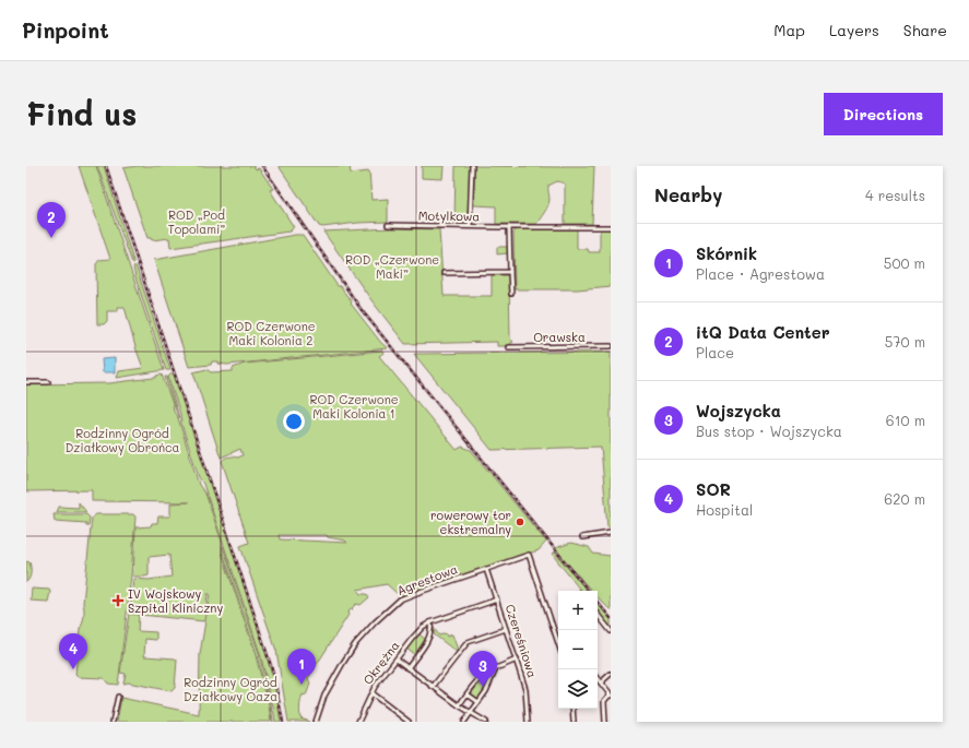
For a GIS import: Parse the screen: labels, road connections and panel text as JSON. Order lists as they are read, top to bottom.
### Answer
{
  "streets": {
    "street": [
      "Motylkowa",
      "Orawska",
      "Agrestowa",
      "Czereśniowa",
      "Okrężna"
    ]
  },
  "crossings": [
    ["Agrestowa", "Czereśniowa"],
    ["Czereśniowa", "Okrężna"]
  ],
  "parks": [
    "ROD „Pod Topolami”",
    "ROD „Czerwone Maki”",
    "ROD Czerwone Maki Kolonia 2",
    "ROD Czerwone Maki Kolonia 1",
    "Rodzinny Ogród Działkowy Obrońca",
    "Rodzinny Ogród Działkowy Oaza"
  ],
  "places": {
    "other": ["rowerowy tor ekstremalny"],
    "health": ["IV Wojskowy Szpital Kliniczny"]
  },
  "page": {
    "header": "Pinpoint",
    "nav": ["Map", "Layers", "Share"],
    "buttons": "Directions",
    "title": "Find us",
    "heading": ["Nearby", "4 results"],
    "pins": [
      "2",
      "4",
      "1",
      "3"
    ],
    "list": [
      {
        "mark": "1",
        "name": "Skórnik",
        "note": "Place · Agrestowa",
        "value": "500 m"
      },
      {
        "mark": "2",
        "name": "itQ Data Center",
        "note": "Place",
        "value": "570 m"
      },
      {
        "mark": "3",
        "name": "Wojszycka",
        "note": "Bus stop · Wojszycka",
        "value": "610 m"
      },
      {
        "mark": "4",
        "name": "SOR",
        "note": "Hospital",
        "value": "620 m"
      }
    ],
    "map_buttons": ["+", "−"]
  }
}
